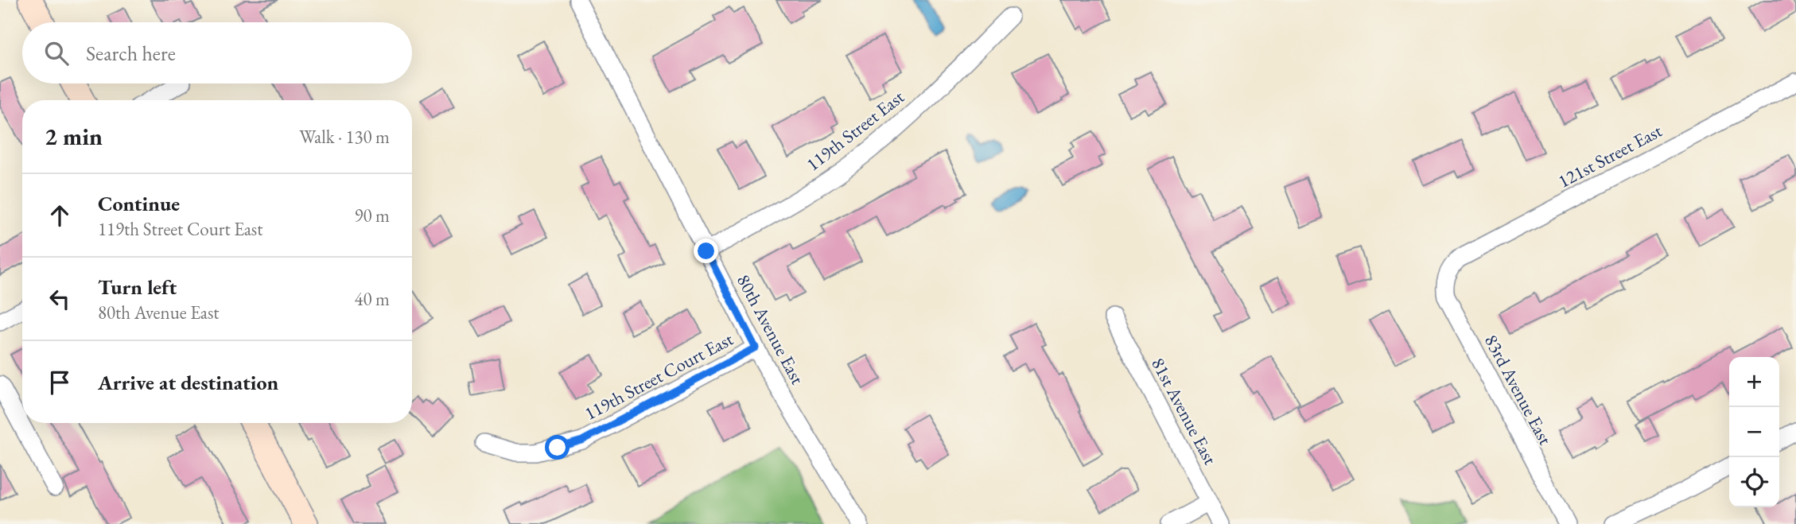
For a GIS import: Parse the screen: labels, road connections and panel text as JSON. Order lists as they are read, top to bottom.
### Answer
{
  "streets": {
    "street": [
      "119th Street East",
      "121st Street East",
      "80th Avenue East",
      "119th Street Court East",
      "83rd Avenue East",
      "81st Avenue East"
    ]
  },
  "crossings": [
    ["119th Street East", "80th Avenue East"],
    ["121st Street East", "83rd Avenue East"],
    ["80th Avenue East", "119th Street Court East"]
  ],
  "page": {
    "search": "Search here",
    "heading": ["2 min", "Walk · 130 m"],
    "list": [
      ["Continue", "119th Street Court East", "90 m"],
      ["Turn left", "80th Avenue East", "40 m"],
      "Arrive at destination"
    ],
    "map_buttons": ["+", "−"]
  }
}
